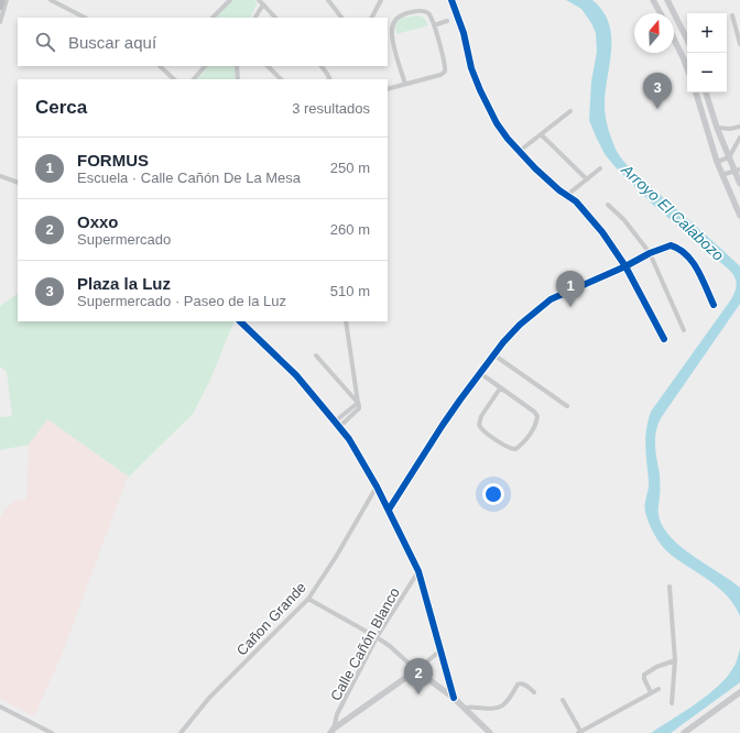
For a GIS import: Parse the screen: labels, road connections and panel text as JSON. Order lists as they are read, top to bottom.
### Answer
{
  "streets": {
    "street": ["Cañon Grande", "Calle Cañón Blanco"]
  },
  "water": ["Arroyo El Calabozo"],
  "north": "top",
  "page": {
    "map_buttons": ["+", "−"],
    "search": "Buscar aquí",
    "pins": ["3", "1", "2"],
    "heading": ["Cerca", "3 resultados"],
    "list": [
      {
        "mark": "1",
        "name": "FORMUS",
        "note": "Escuela · Calle Cañón De La Mesa",
        "value": "250 m"
      },
      {
        "mark": "2",
        "name": "Oxxo",
        "note": "Supermercado",
        "value": "260 m"
      },
      {
        "mark": "3",
        "name": "Plaza la Luz",
        "note": "Supermercado · Paseo de la Luz",
        "value": "510 m"
      }
    ]
  }
}
